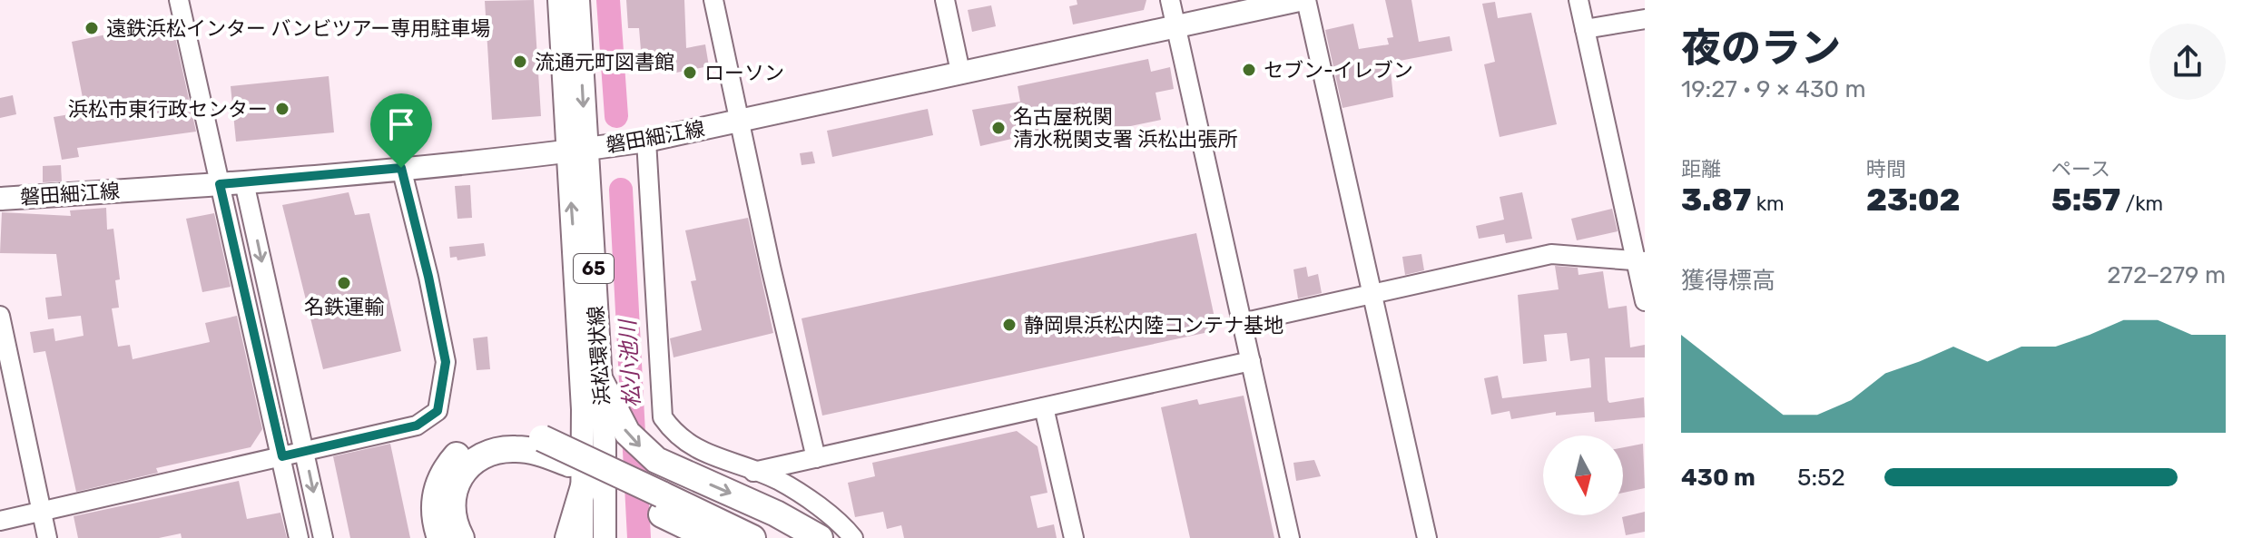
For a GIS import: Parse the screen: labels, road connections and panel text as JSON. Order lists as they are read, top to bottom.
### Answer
{
  "streets": {
    "main road": ["磐田細江線", "65", "浜松環状線"]
  },
  "crossings": [
    ["磐田細江線", "浜松環状線"]
  ],
  "water": ["松小池川"],
  "places": [
    "遠鉄浜松インター バンビツアー専用駐車場",
    "流通元町図書館",
    "セブン-イレブン",
    "ローソン",
    "浜松市東行政センター",
    "名古屋税関 清水税関支署 浜松出張所",
    "名鉄運輸",
    "静岡県浜松内陸コンテナ基地"
  ],
  "north": "bottom",
  "page": {
    "heading": ["夜のラン", "19:27 · 9 × 430 m"],
    "stats": [
      ["距離", "3.87 km"],
      ["時間", "23:02"],
      ["ペース", "5:57 /km"]
    ],
    "chart": ["獲得標高", "272–279 m"],
    "list": [
      {
        "name": "430 m",
        "note": "5:52"
      }
    ]
  }
}
